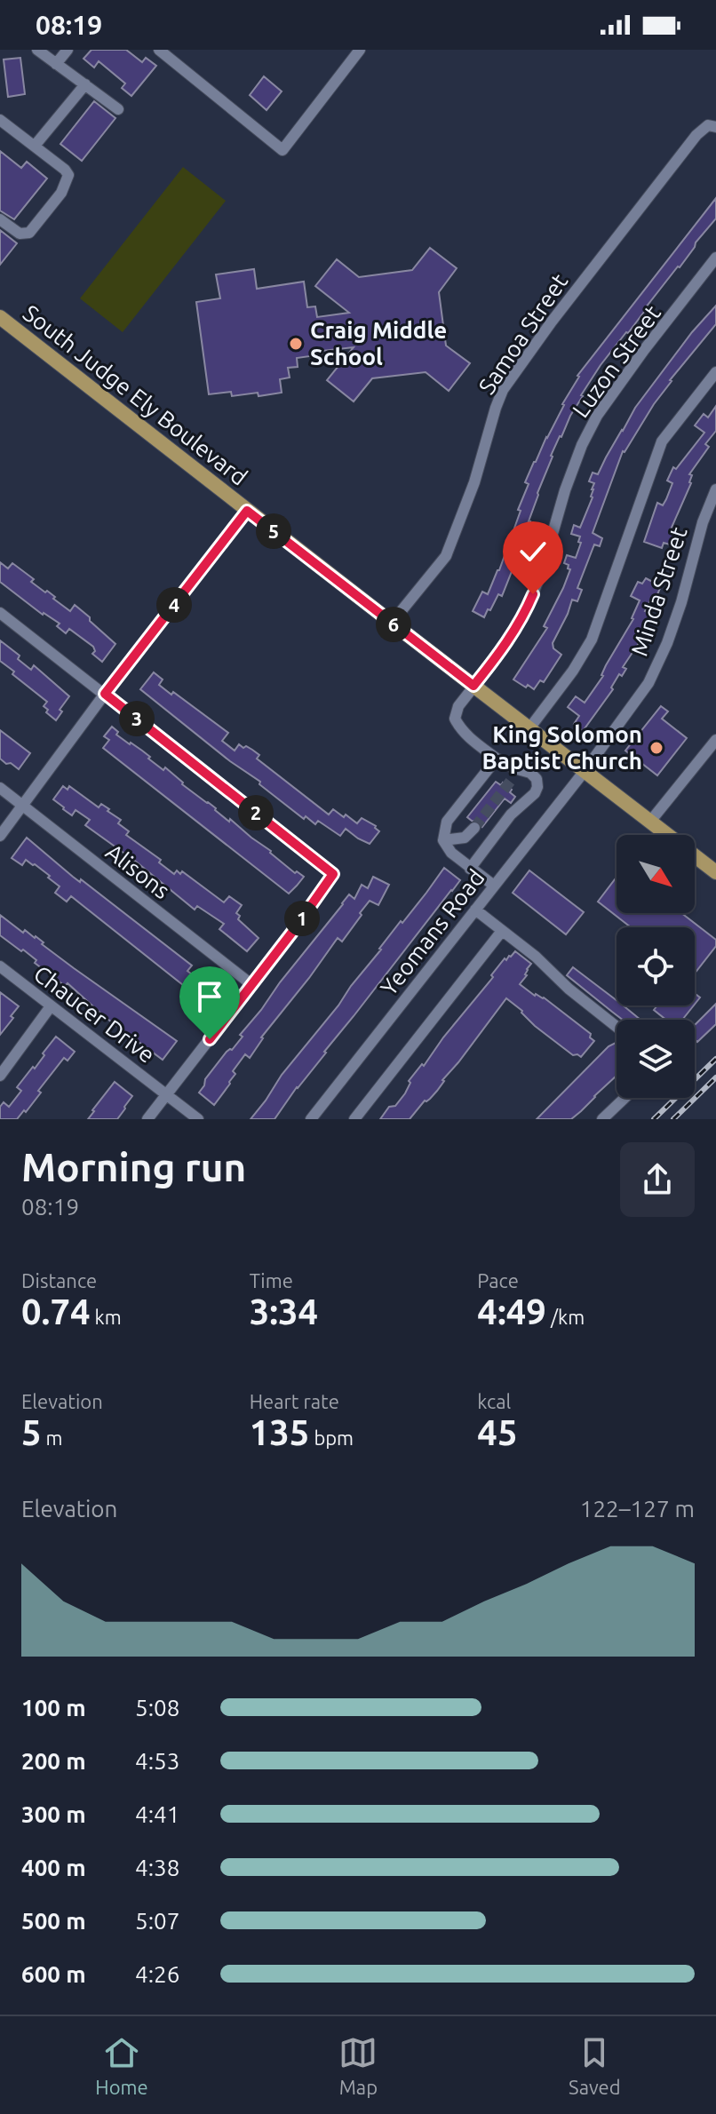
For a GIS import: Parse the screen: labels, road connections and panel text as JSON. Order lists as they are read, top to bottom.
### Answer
{
  "streets": {
    "main road": ["South Judge Ely Boulevard"],
    "street": [
      "Samoa Street",
      "Luzon Street",
      "Minda Street",
      "Alisons",
      "Yeomans Road",
      "Chaucer Drive"
    ]
  },
  "crossings": [
    ["Samoa Street", "South Judge Ely Boulevard"],
    ["Luzon Street", "South Judge Ely Boulevard"],
    ["South Judge Ely Boulevard", "Minda Street"],
    ["South Judge Ely Boulevard", "Yeomans Road"],
    ["Minda Street", "Yeomans Road"]
  ],
  "places": ["Craig Middle School", "King Solomon Baptist Church"],
  "north": "bottom right",
  "page": {
    "status": "08:19",
    "pins": [
      "5",
      "4",
      "6",
      "3",
      "2",
      "1"
    ],
    "heading": ["Morning run", "08:19"],
    "stats": [
      ["Distance", "0.74 km"],
      ["Time", "3:34"],
      ["Pace", "4:49 /km"],
      ["Elevation", "5 m"],
      ["Heart rate", "135 bpm"],
      ["kcal", "45"]
    ],
    "chart": ["Elevation", "122–127 m"],
    "list": [
      {
        "name": "100 m",
        "note": "5:08"
      },
      {
        "name": "200 m",
        "note": "4:53"
      },
      {
        "name": "300 m",
        "note": "4:41"
      },
      {
        "name": "400 m",
        "note": "4:38"
      },
      {
        "name": "500 m",
        "note": "5:07"
      },
      {
        "name": "600 m",
        "note": "4:26"
      }
    ],
    "tabs": ["Home", "Map", "Saved"]
  }
}
